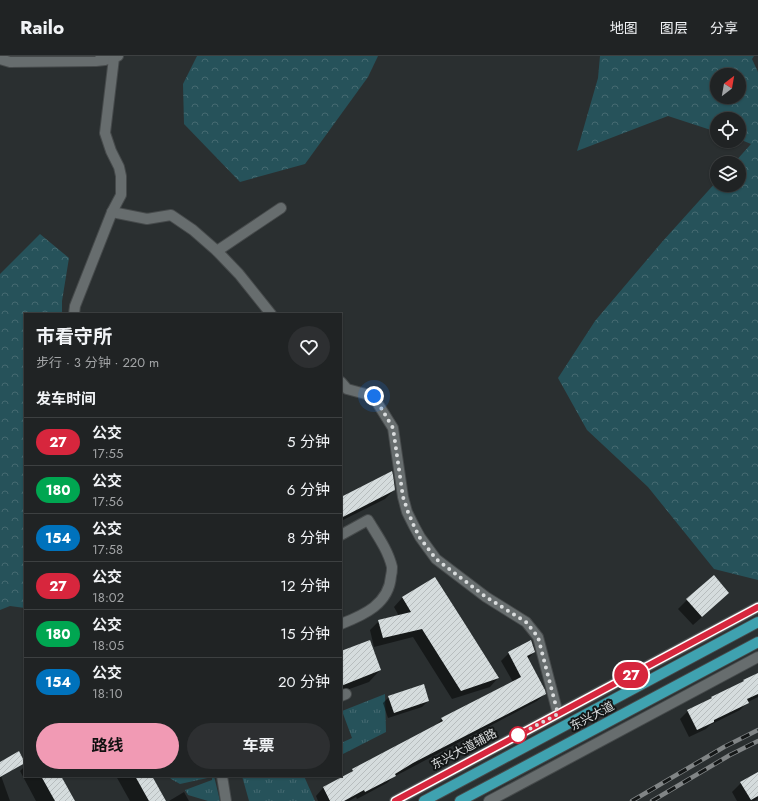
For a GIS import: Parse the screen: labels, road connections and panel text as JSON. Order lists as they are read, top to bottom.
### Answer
{
  "streets": {
    "main road": ["东兴大道"],
    "street": ["东兴大道辅路"]
  },
  "lines": ["bus line 27"],
  "north": "top right",
  "page": {
    "header": "Railo",
    "nav": ["地图", "图层", "分享"],
    "on_map": "27",
    "heading": [
      ["巿看守所", "步行 · 3 分钟 · 220 m"],
      "发车时间"
    ],
    "list": [
      {
        "mark": "27",
        "name": "公交",
        "note": "17:55",
        "value": "5 分钟"
      },
      {
        "mark": "180",
        "name": "公交",
        "note": "17:56",
        "value": "6 分钟"
      },
      {
        "mark": "154",
        "name": "公交",
        "note": "17:58",
        "value": "8 分钟"
      },
      {
        "mark": "27",
        "name": "公交",
        "note": "18:02",
        "value": "12 分钟"
      },
      {
        "mark": "180",
        "name": "公交",
        "note": "18:05",
        "value": "15 分钟"
      },
      {
        "mark": "154",
        "name": "公交",
        "note": "18:10",
        "value": "20 分钟"
      }
    ],
    "buttons": ["路线", "车票"]
  }
}
